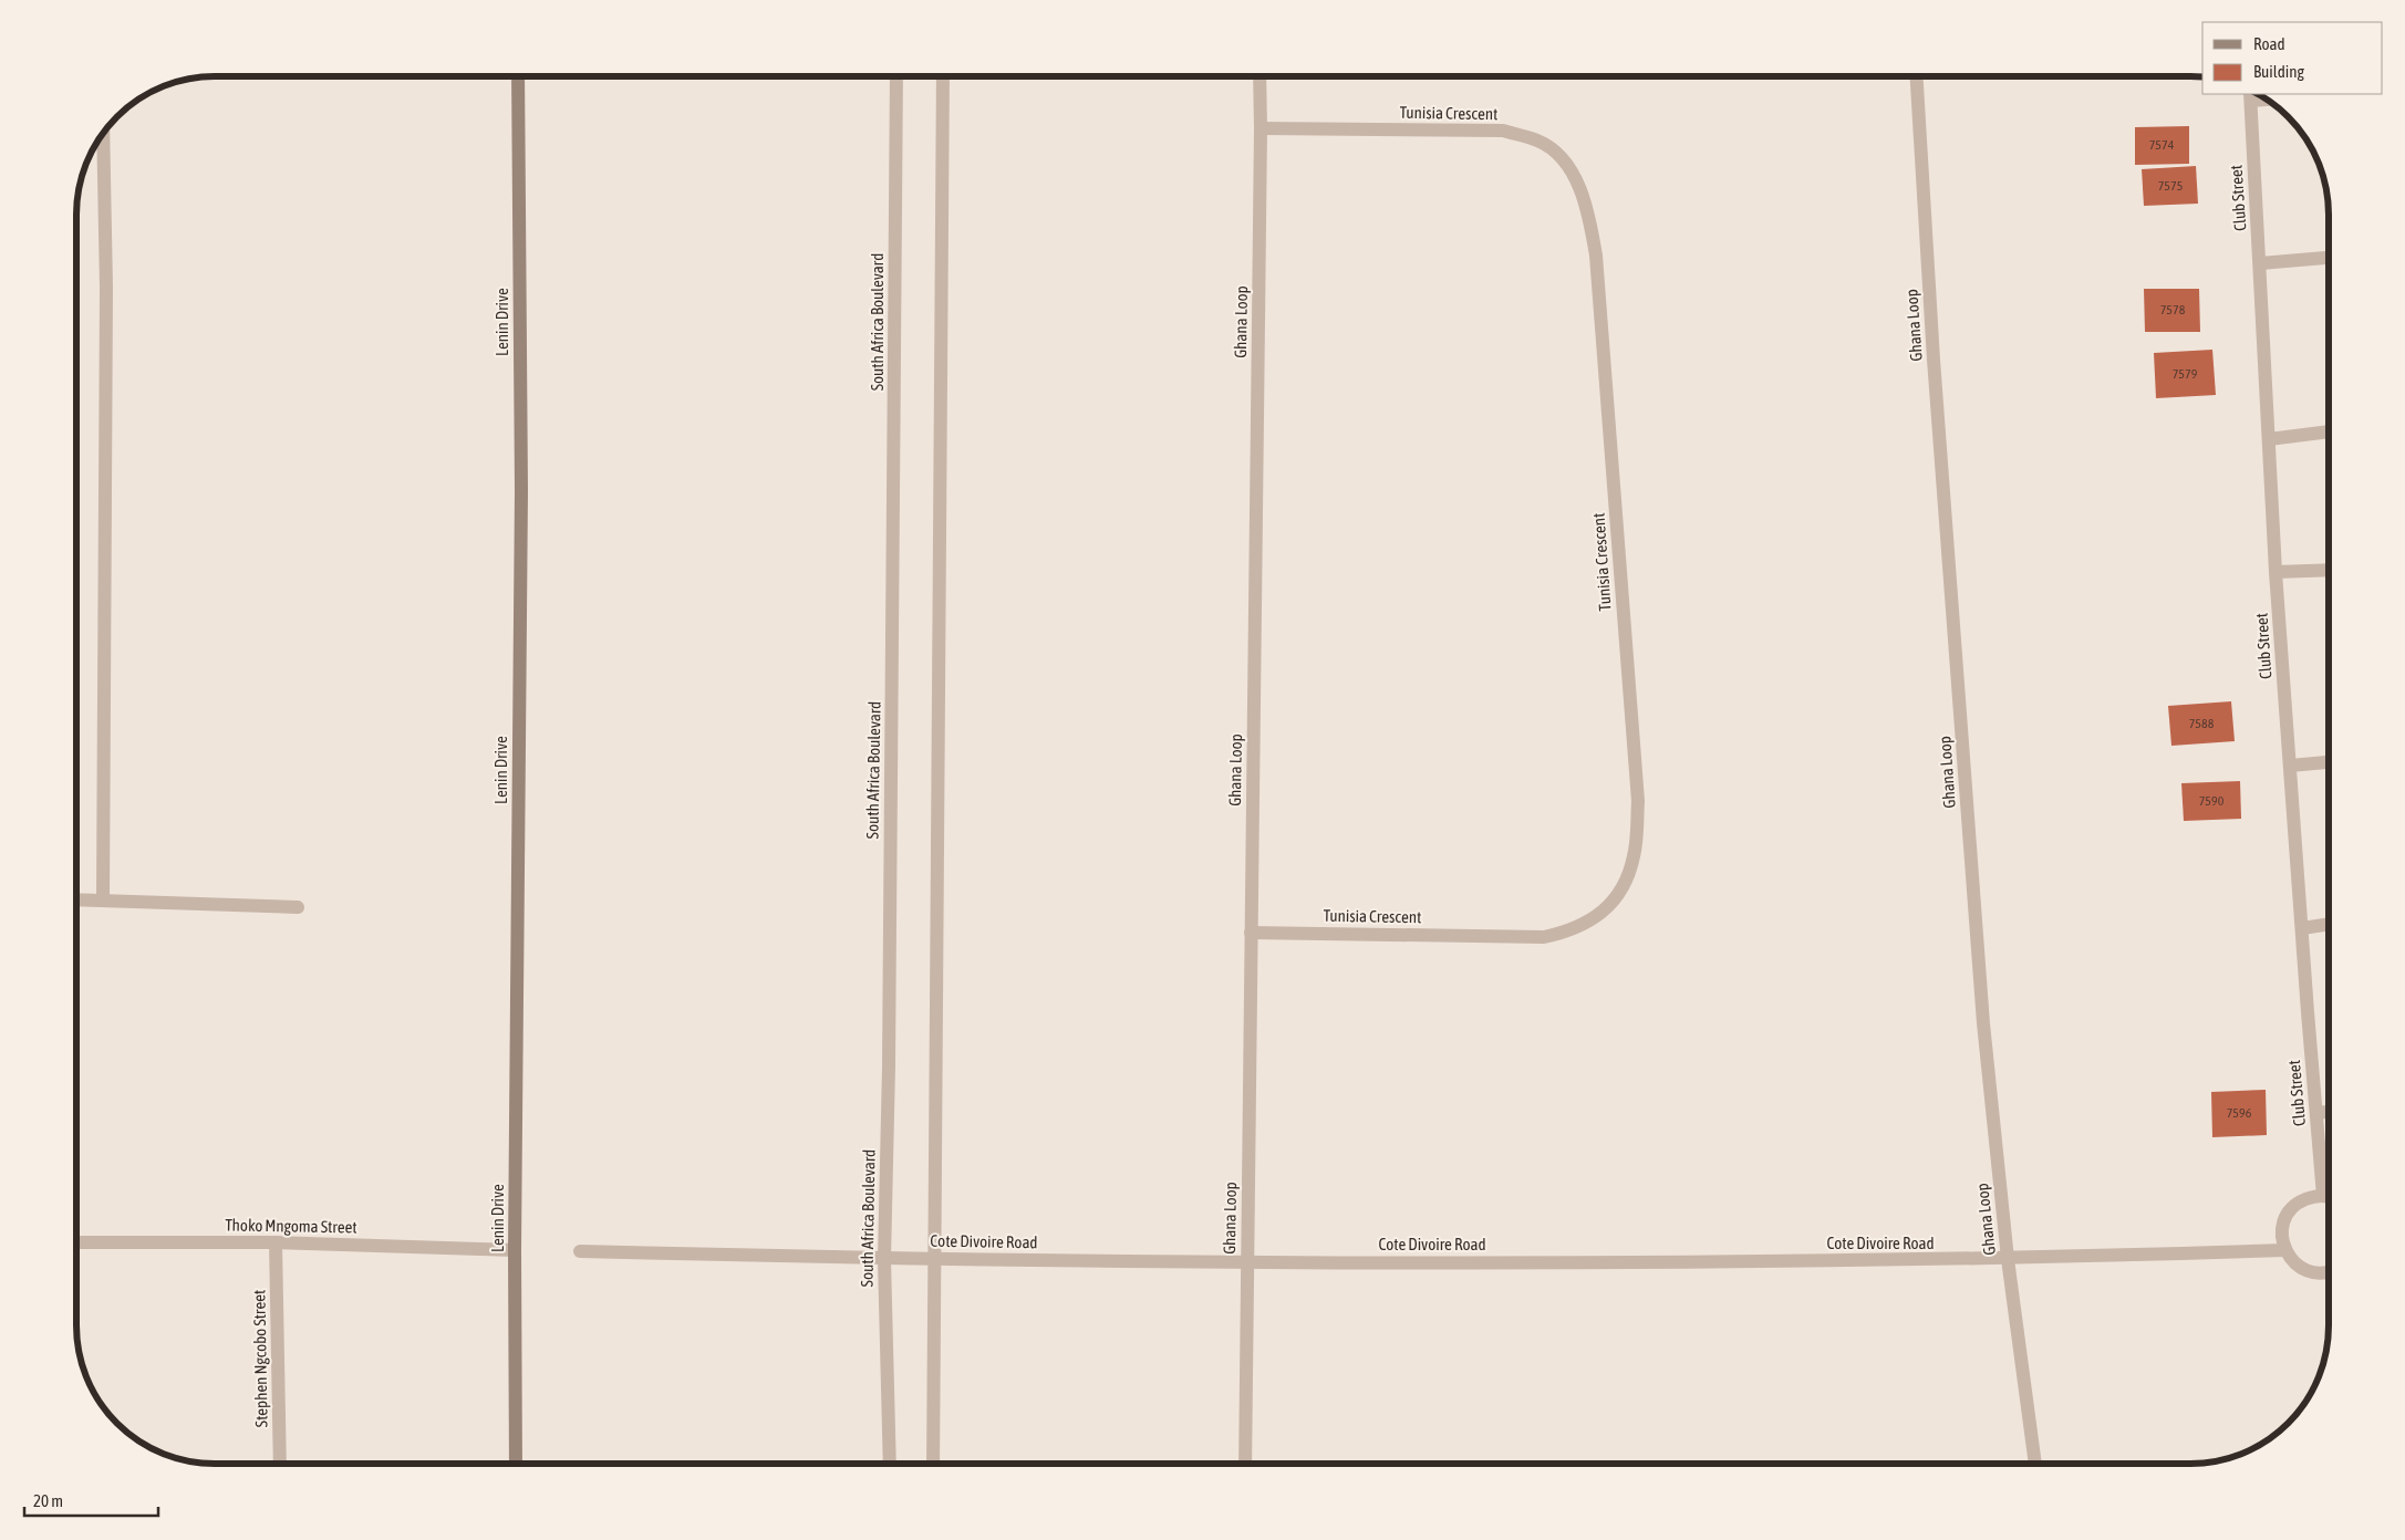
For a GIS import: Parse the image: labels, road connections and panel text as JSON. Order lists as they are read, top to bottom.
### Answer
{
  "streets": {
    "street": [
      "Tunisia Crescent",
      "Club Street",
      "Lenin Drive",
      "South Africa Boulevard",
      "Ghana Loop",
      "Thoko Mngoma Street",
      "Cote Divoire Road",
      "Stephen Ngcobo Street"
    ]
  },
  "crossings": [
    ["Tunisia Crescent", "Ghana Loop"],
    ["Lenin Drive", "Thoko Mngoma Street"],
    ["South Africa Boulevard", "Cote Divoire Road"],
    ["Ghana Loop", "Cote Divoire Road"],
    ["Thoko Mngoma Street", "Stephen Ngcobo Street"]
  ],
  "house_numbers": [
    "7574",
    "7575",
    "7578",
    "7579",
    "7588",
    "7590",
    "7596"
  ],
  "legend": ["Road", "Building"],
  "scale_bar": "20 m"
}
